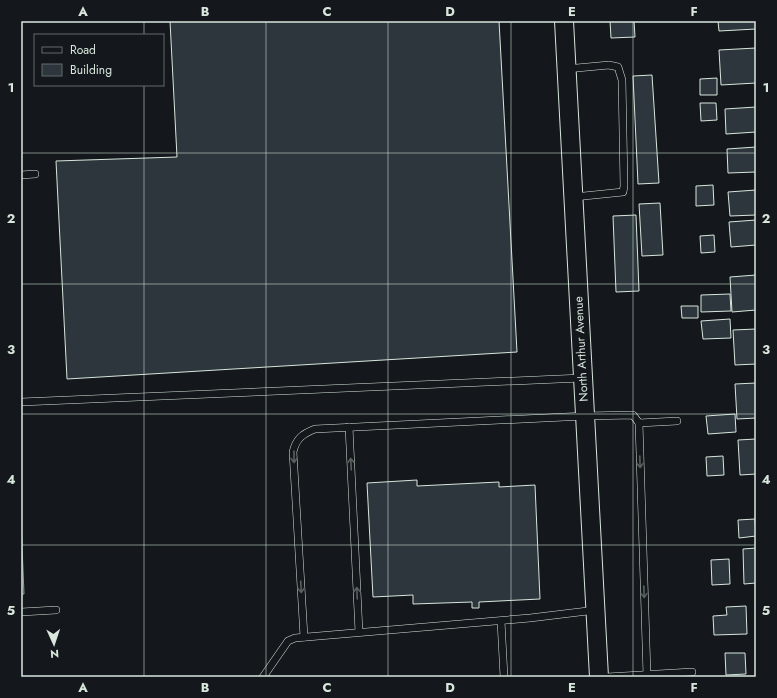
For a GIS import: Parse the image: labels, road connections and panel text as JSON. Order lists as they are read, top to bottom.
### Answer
{
  "streets": {
    "street": ["North Arthur Avenue"]
  },
  "legend": ["Road", "Building"],
  "north": "bottom",
  "grid": {
    "columns": [
      "A",
      "B",
      "C",
      "D",
      "E",
      "F"
    ],
    "rows": [
      "1",
      "2",
      "3",
      "4",
      "5"
    ]
  }
}
